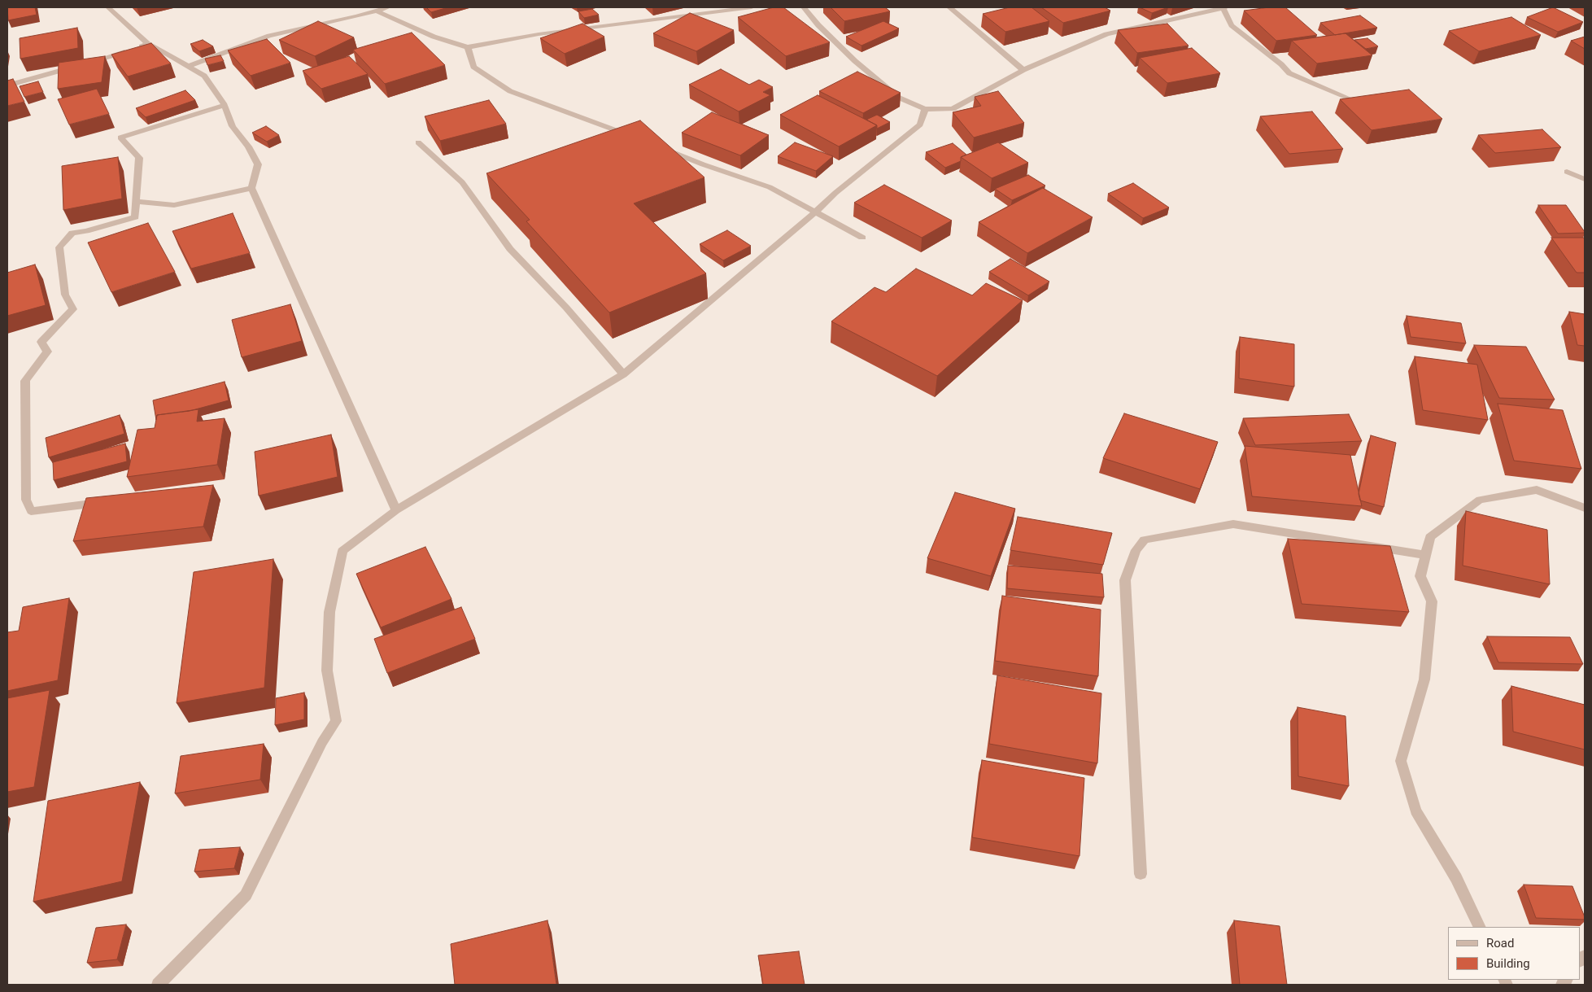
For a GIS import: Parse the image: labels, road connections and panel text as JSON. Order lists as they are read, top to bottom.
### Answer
{
  "legend": ["Road", "Building"]
}
